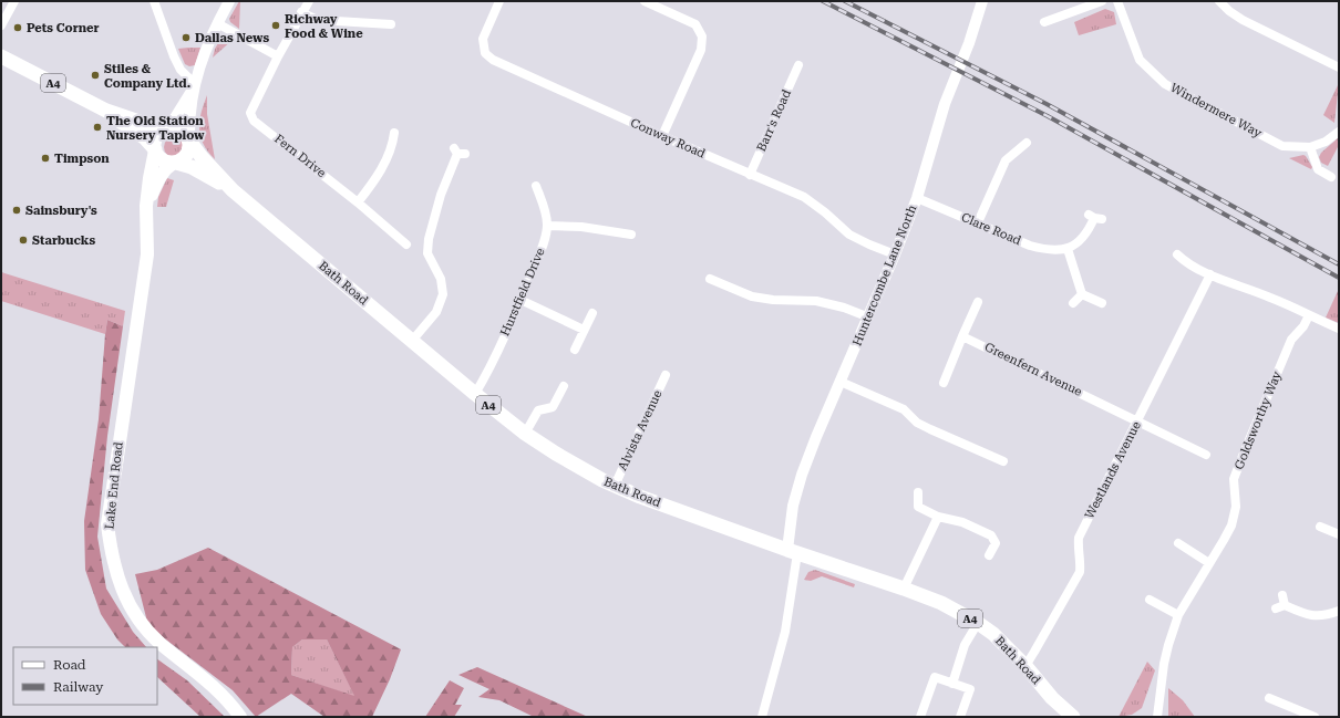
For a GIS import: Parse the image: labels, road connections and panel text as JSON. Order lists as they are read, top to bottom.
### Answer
{
  "streets": {
    "main road": ["A4", "Bath Road", "Lake End Road"],
    "street": [
      "Windermere Way",
      "Barr's Road",
      "Conway Road",
      "Fern Drive",
      "Clare Road",
      "Huntercombe Lane North",
      "Hurstfield Drive",
      "Greenfern Avenue",
      "Goldsworthy Way",
      "Alvista Avenue",
      "Westlands Avenue"
    ]
  },
  "crossings": [
    ["A4", "Bath Road"],
    ["A4", "Lake End Road"],
    ["Barr's Road", "Conway Road"],
    ["Conway Road", "Huntercombe Lane North"],
    ["Clare Road", "Huntercombe Lane North"],
    ["Huntercombe Lane North", "Bath Road"],
    ["Bath Road", "Hurstfield Drive"],
    ["Bath Road", "Alvista Avenue"],
    ["Bath Road", "Westlands Avenue"],
    ["Bath Road", "Lake End Road"],
    ["Greenfern Avenue", "Westlands Avenue"]
  ],
  "places": [
    "Richway Food & Wine",
    "Pets Corner",
    "Dallas News",
    "Stiles & Company Ltd.",
    "The Old Station Nursery Taplow",
    "Timpson",
    "Sainsbury's",
    "Starbucks"
  ],
  "legend": ["Road", "Railway"]
}
